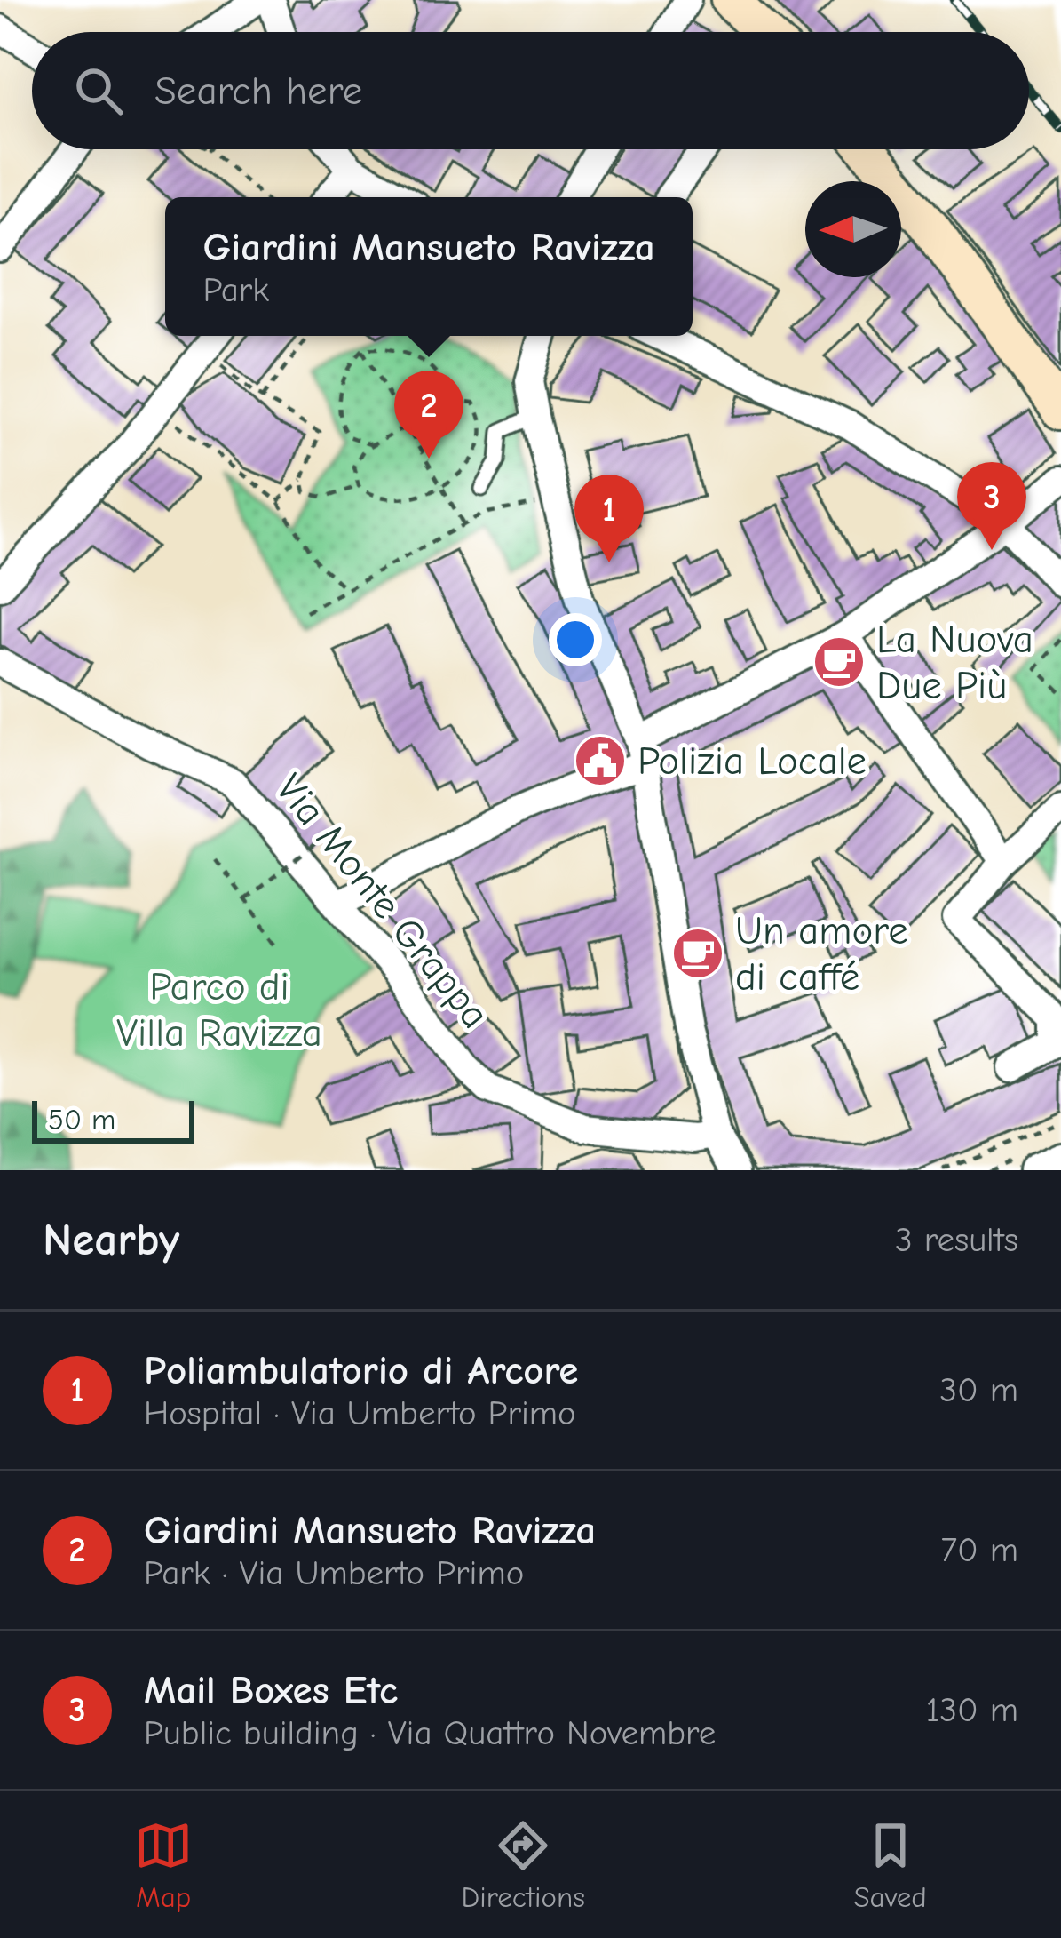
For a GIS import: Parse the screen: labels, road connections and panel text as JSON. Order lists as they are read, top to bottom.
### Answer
{
  "streets": {
    "street": ["Via Monte Grappa"]
  },
  "parks": ["Parco di Villa Ravizza"],
  "places": {
    "cafe": ["La Nuova Due Più", "Un amore di caffé"],
    "public building": ["Polizia Locale"]
  },
  "scale_bar": "50 m",
  "north": "left",
  "page": {
    "search": "Search here",
    "popup": ["Giardini Mansueto Ravizza", "Park"],
    "pins": ["2", "3", "1"],
    "scale": "50 m",
    "heading": ["Nearby", "3 results"],
    "list": [
      {
        "mark": "1",
        "name": "Poliambulatorio di Arcore",
        "note": "Hospital · Via Umberto Primo",
        "value": "30 m"
      },
      {
        "mark": "2",
        "name": "Giardini Mansueto Ravizza",
        "note": "Park · Via Umberto Primo",
        "value": "70 m"
      },
      {
        "mark": "3",
        "name": "Mail Boxes Etc",
        "note": "Public building · Via Quattro Novembre",
        "value": "130 m"
      }
    ],
    "nav": ["Map", "Directions", "Saved"]
  }
}
